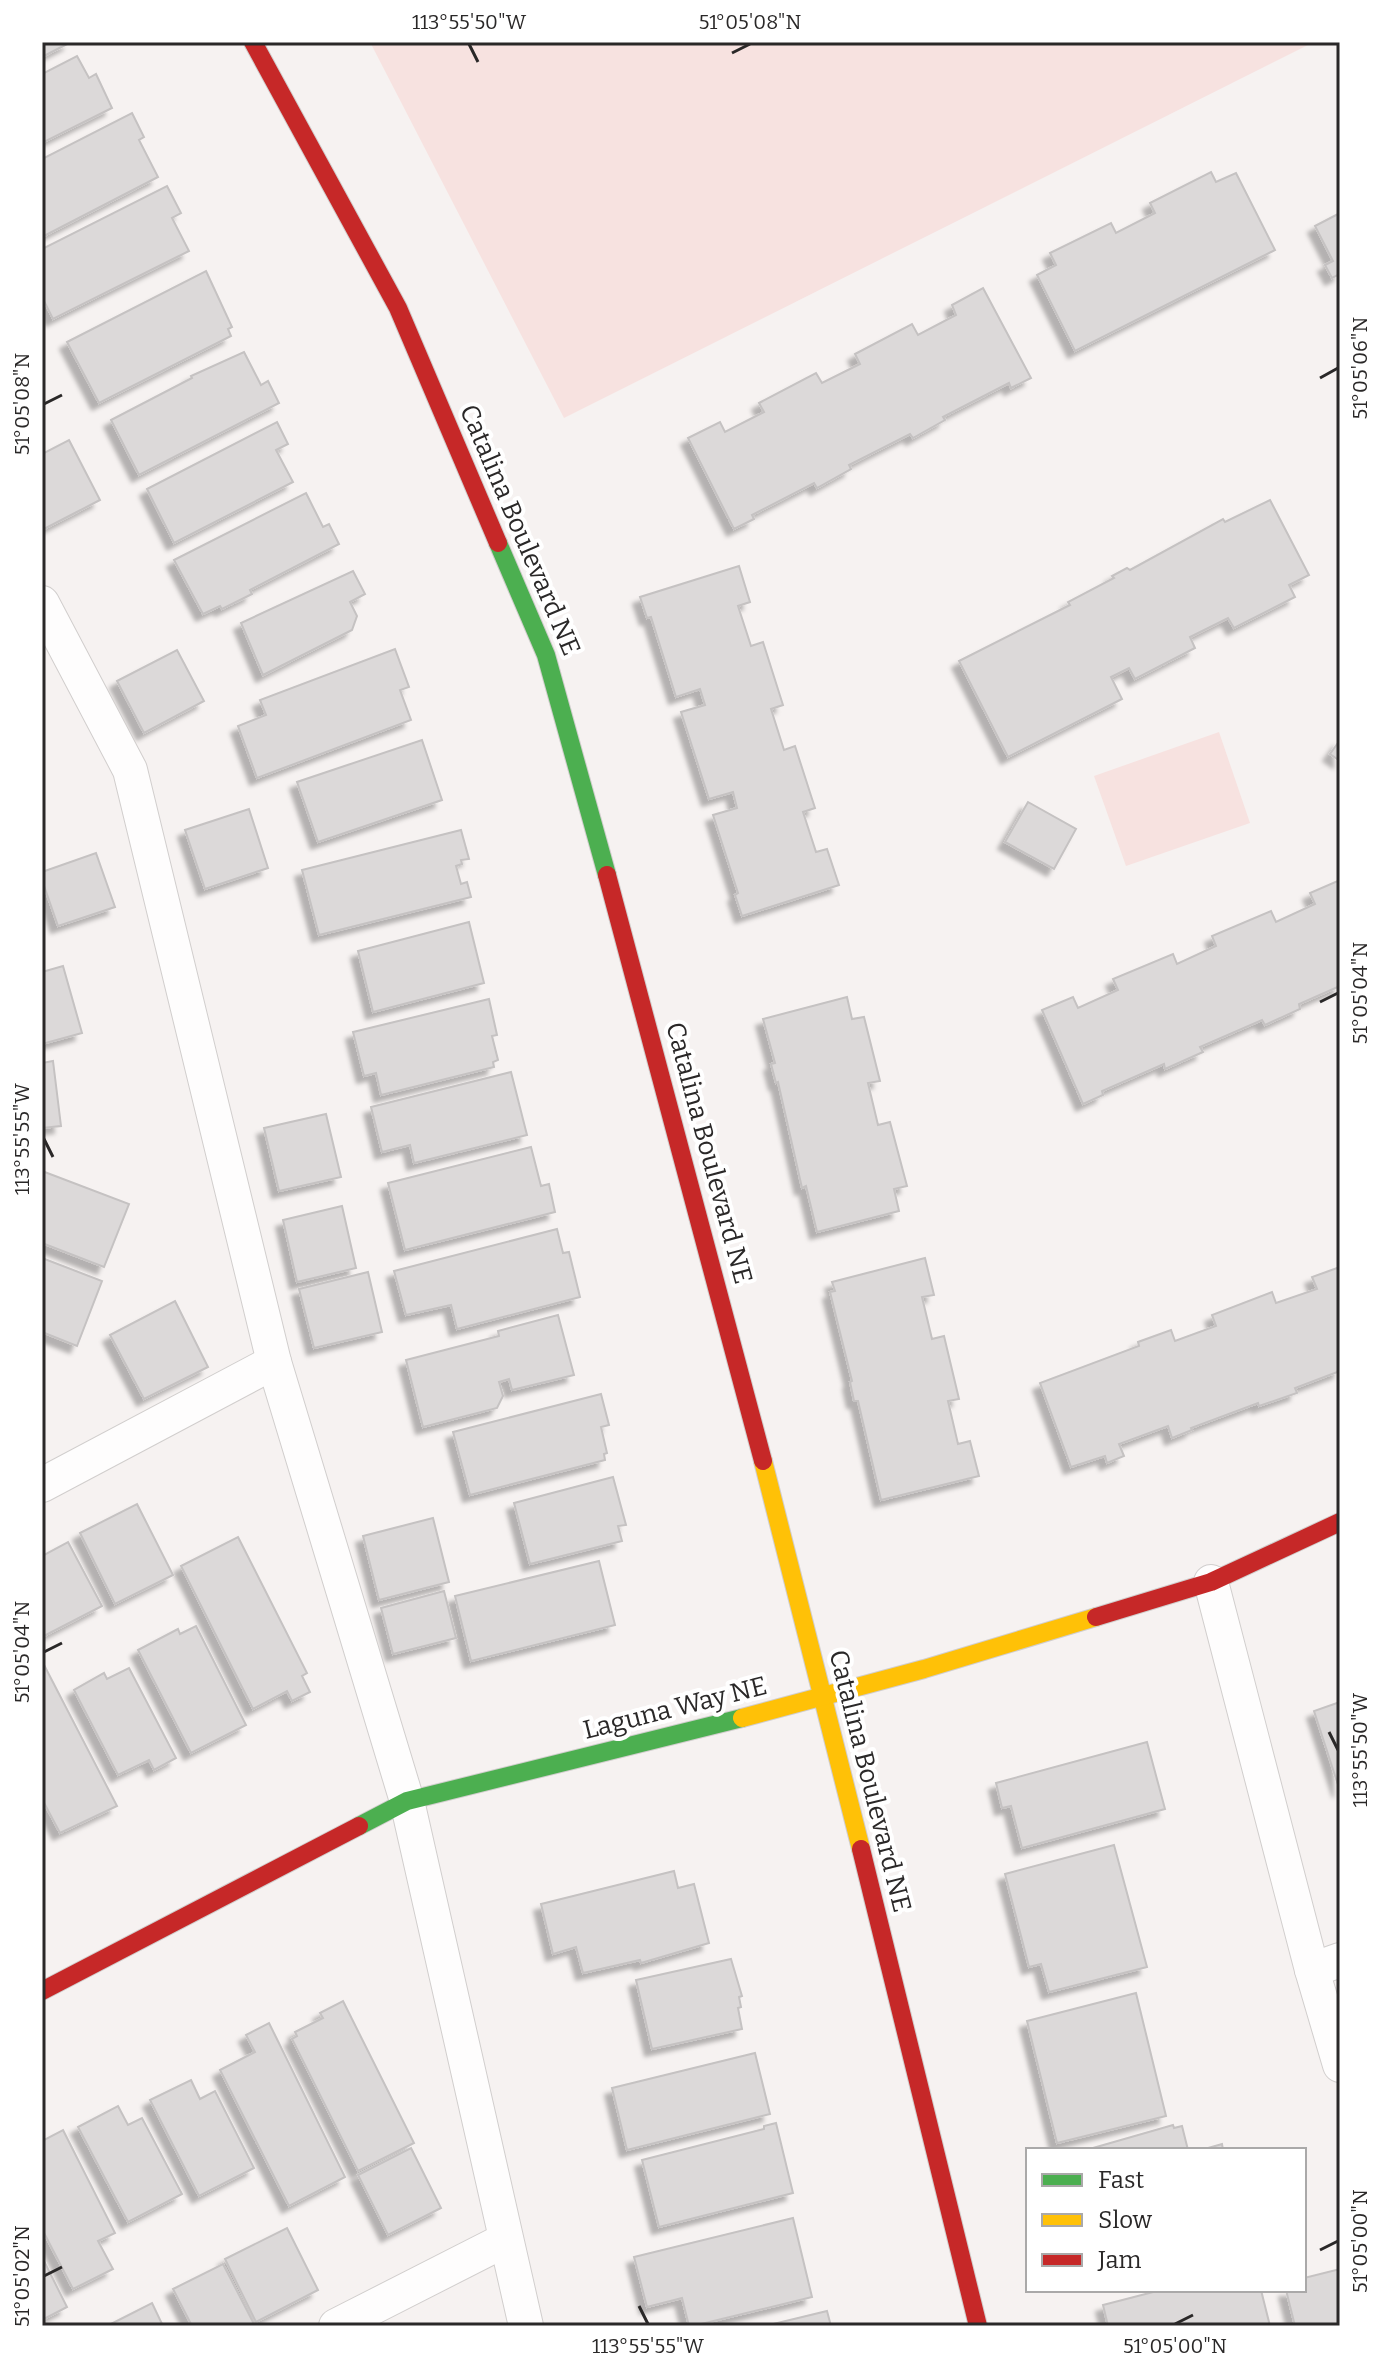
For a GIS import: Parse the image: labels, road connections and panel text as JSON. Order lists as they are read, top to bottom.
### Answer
{
  "streets": {
    "street": ["Catalina Boulevard NE", "Laguna Way NE"]
  },
  "crossings": [
    ["Catalina Boulevard NE", "Laguna Way NE"]
  ],
  "legend": ["Fast", "Slow", "Jam"],
  "coordinates": [
    "113°55'50\"W",
    "51°05'08\"N",
    "51°05'06\"N",
    "51°05'04\"N",
    "113°55'55\"W",
    "51°05'00\"N",
    "51°05'02\"N"
  ]
}
